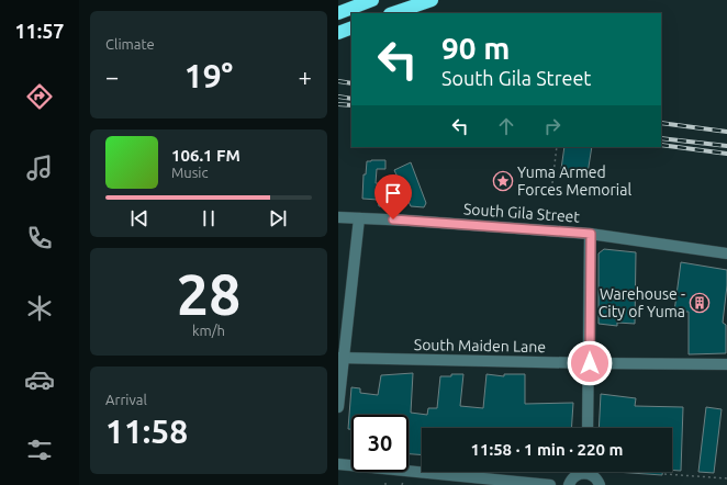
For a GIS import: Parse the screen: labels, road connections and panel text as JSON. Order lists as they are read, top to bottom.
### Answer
{
  "streets": {
    "street": ["South Gila Street", "South Maiden Lane"]
  },
  "places": {
    "place": ["Yuma Armed Forces Memorial"],
    "building": ["Warehouse - City of Yuma"]
  },
  "page": {
    "tabs": "11:57",
    "tile": [
      "Climate",
      ["28", "km/h"],
      ["Arrival", "11:58"]
    ],
    "turn": ["90 m", "South Gila Street"],
    "heat": ["−", "19°", "+"],
    "song": ["106.1 FM", "Music"],
    "limit": "30",
    "trip": "11:58 · 1 min · 220 m"
  }
}
